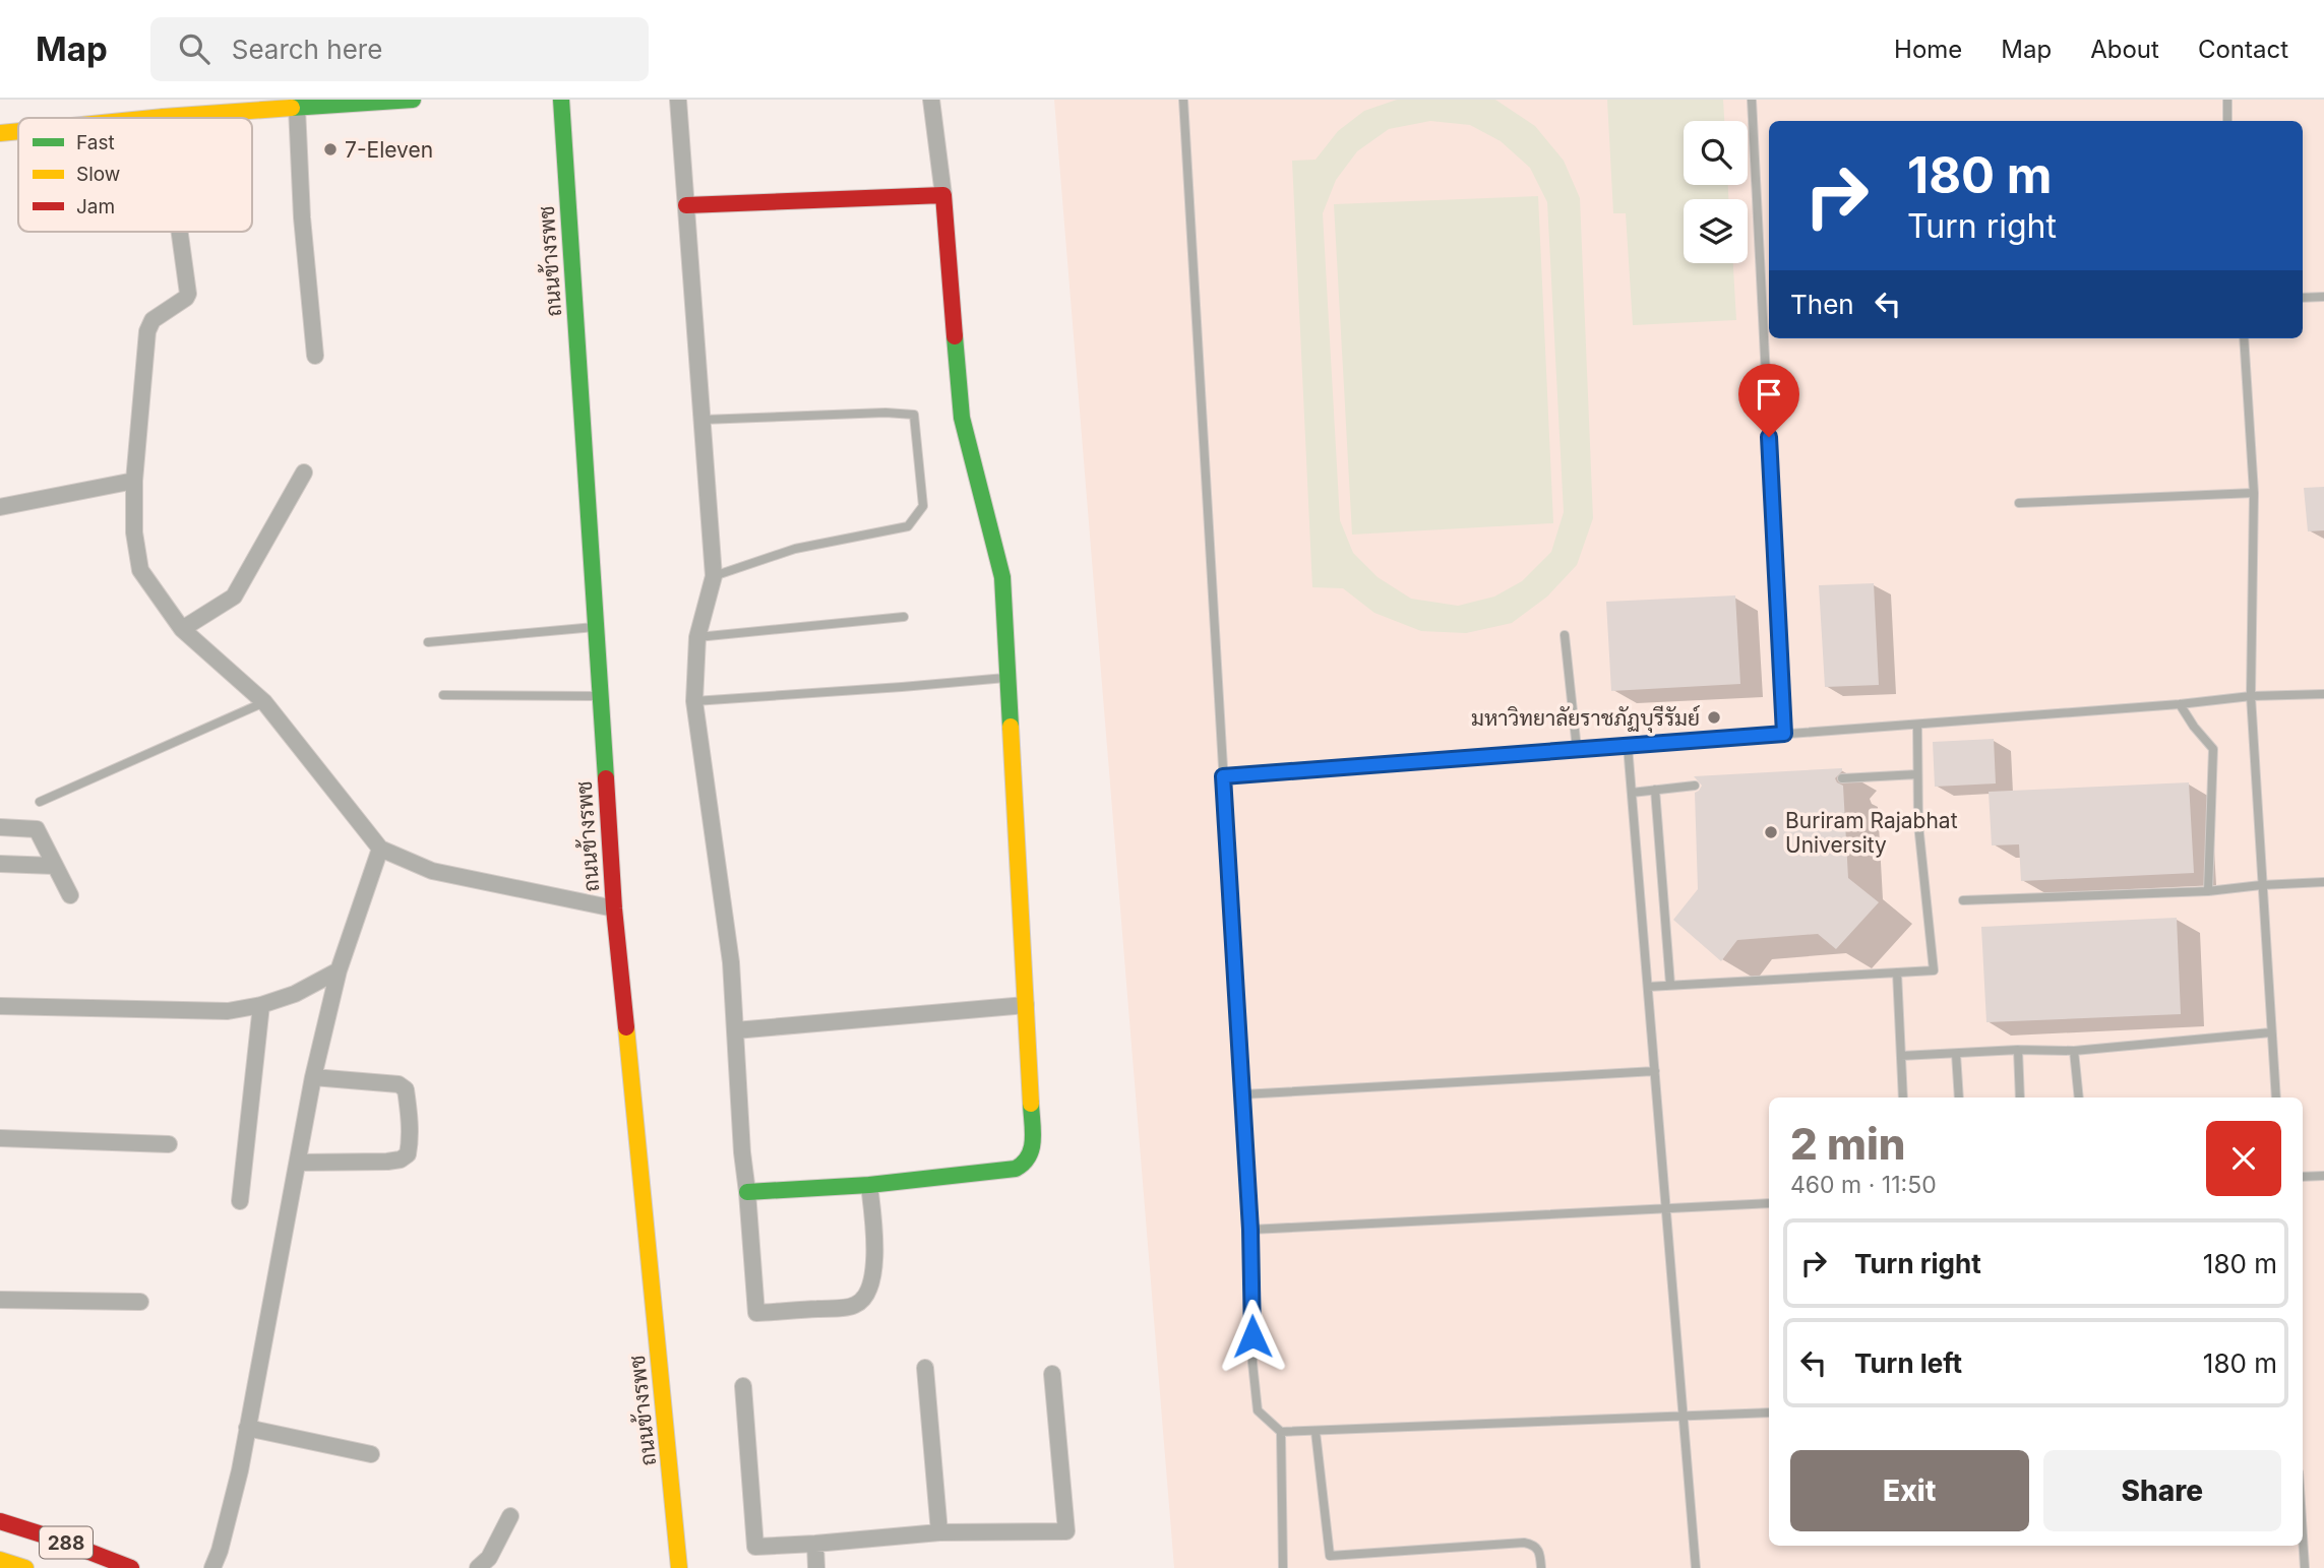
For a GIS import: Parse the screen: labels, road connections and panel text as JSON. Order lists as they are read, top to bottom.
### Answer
{
  "streets": {
    "street": ["ถนนข้างรพช", "288"]
  },
  "places": ["7-Eleven", "มหาวิทยาลัยราชภัฏบุรีรัมย์", "Buriram Rajabhat University"],
  "legend": ["Fast", "Slow", "Jam"],
  "page": {
    "header": "Map",
    "search": "Search here",
    "nav": [
      "Home",
      "Map",
      "About",
      "Contact"
    ],
    "turn": ["180 m", "Turn right"],
    "then": "Then",
    "heading": ["2 min", "460 m · 11:50"],
    "list": [
      {
        "name": "Turn right",
        "value": "180 m"
      },
      {
        "name": "Turn left",
        "value": "180 m"
      }
    ],
    "buttons": ["Exit", "Share"]
  }
}
